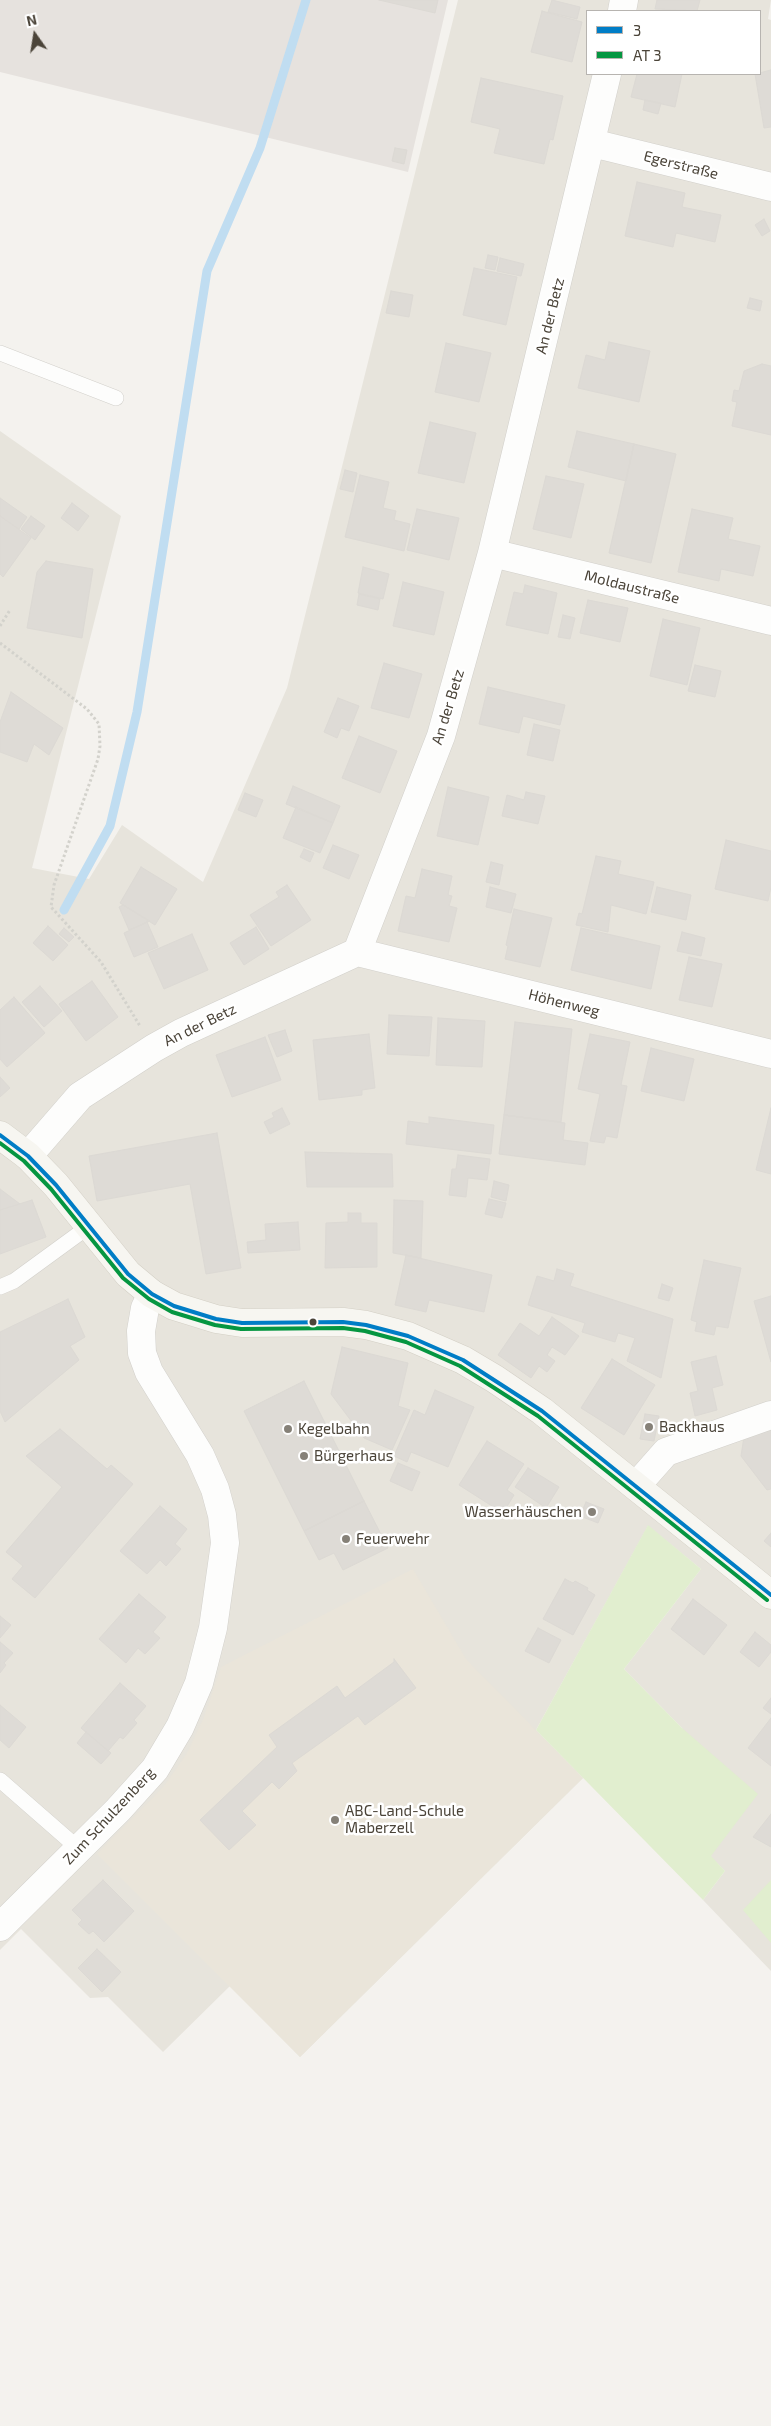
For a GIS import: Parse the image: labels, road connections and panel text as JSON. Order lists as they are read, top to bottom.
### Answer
{
  "streets": {
    "street": [
      "Egerstraße",
      "An der Betz",
      "Moldaustraße",
      "Höhenweg",
      "Zum Schulzenberg"
    ]
  },
  "crossings": [
    ["Egerstraße", "An der Betz"],
    ["An der Betz", "Moldaustraße"],
    ["An der Betz", "Höhenweg"]
  ],
  "places": [
    "Backhaus",
    "Kegelbahn",
    "Bürgerhaus",
    "Wasserhäuschen",
    "Feuerwehr",
    "ABC-Land-Schule Maberzell"
  ],
  "lines": ["transit line 3"],
  "legend": ["3", "AT 3"],
  "north": "top"
}
